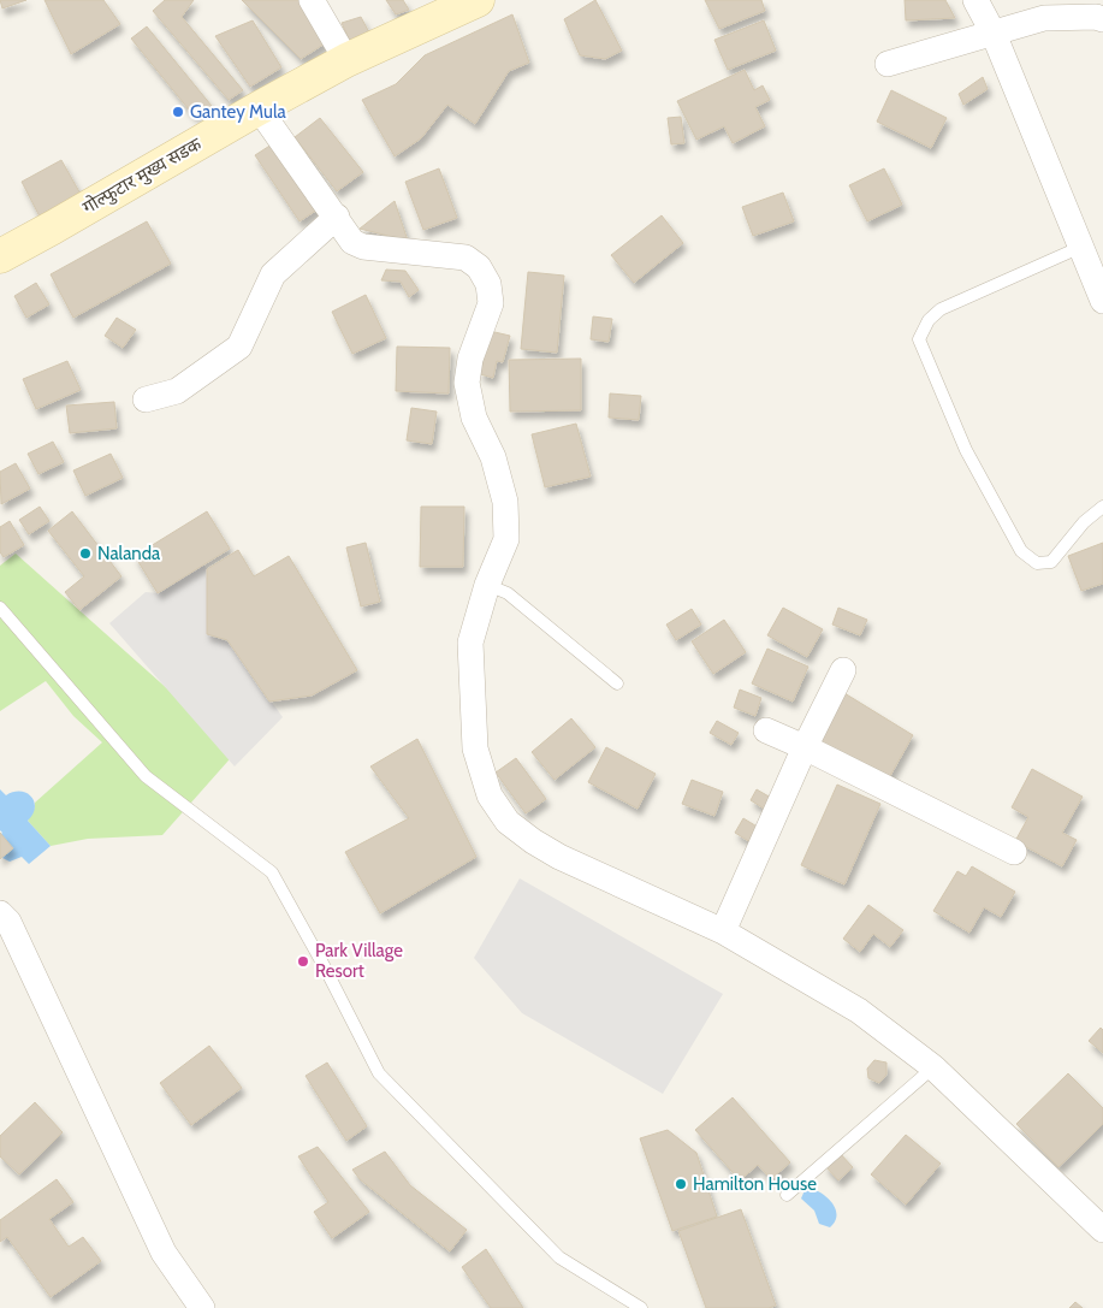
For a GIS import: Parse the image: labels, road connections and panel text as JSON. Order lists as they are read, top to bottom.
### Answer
{
  "streets": {
    "main road": ["गोल्फुटार मुख्य सडक"]
  },
  "places": [
    "Gantey Mula",
    "Nalanda",
    "Park Village Resort",
    "Hamilton House"
  ]
}
